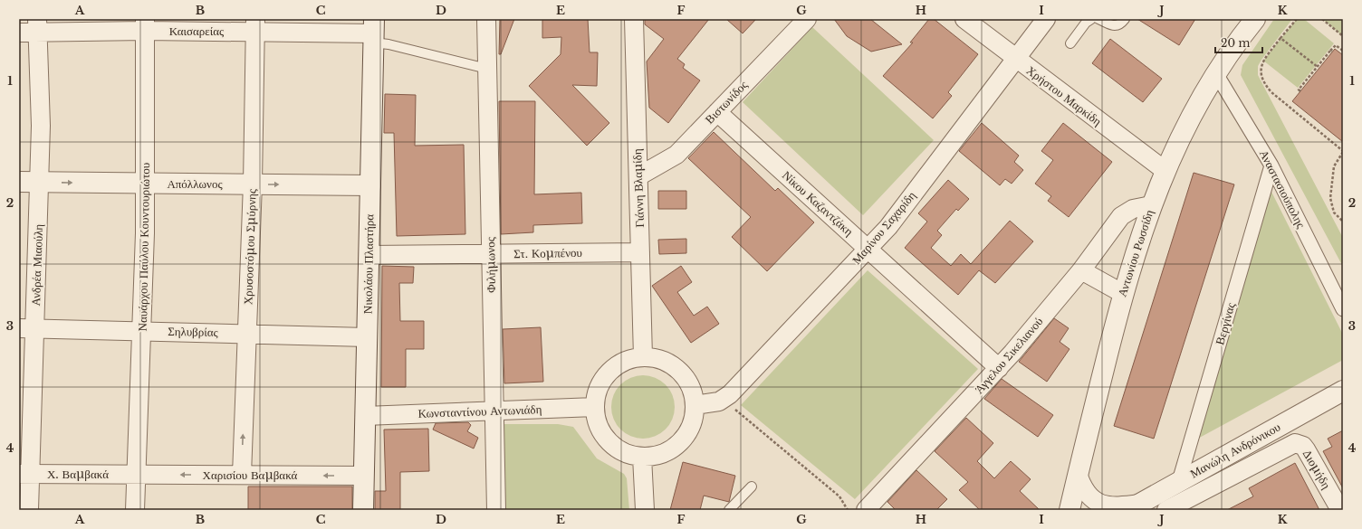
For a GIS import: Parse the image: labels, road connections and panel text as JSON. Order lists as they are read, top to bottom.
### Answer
{
  "streets": {
    "street": [
      "Καισαρείας",
      "Χρήστου Μαρκίδη",
      "Βιστωνίδος",
      "Απόλλωνος",
      "Γιάννη Βλαμίδη",
      "Αναστασιούπολης",
      "Νίκου Καζαντζάκη",
      "Μαρίνου Σαχαρίδη",
      "Ναυάρχου Παύλου Κουντουριώτου",
      "Χρυσοστόμου Σμύρνης",
      "Στ. Κομπένου",
      "Αντωνίου Ρωσσίδη",
      "Νικολάου Πλαστήρα",
      "Ανδρέα Μιαούλη",
      "Φιλήμωνος",
      "Βεργίνας",
      "Σηλυβρίας",
      "Άγγελου Σικελιανού",
      "Κωνσταντίνου Αντωνιάδη",
      "Μανώλη Ανδρόνικου",
      "Διομήδη",
      "Χ. Βαμβακά",
      "Χαρισίου Βαμβακά"
    ]
  },
  "crossings": [
    ["Καισαρείας", "Ναυάρχου Παύλου Κουντουριώτου"],
    ["Καισαρείας", "Χρυσοστόμου Σμύρνης"],
    ["Καισαρείας", "Νικολάου Πλαστήρα"],
    ["Καισαρείας", "Ανδρέα Μιαούλη"],
    ["Χρήστου Μαρκίδη", "Μαρίνου Σαχαρίδη"],
    ["Χρήστου Μαρκίδη", "Αντωνίου Ρωσσίδη"],
    ["Βιστωνίδος", "Γιάννη Βλαμίδη"],
    ["Βιστωνίδος", "Νίκου Καζαντζάκη"],
    ["Απόλλωνος", "Ναυάρχου Παύλου Κουντουριώτου"],
    ["Απόλλωνος", "Χρυσοστόμου Σμύρνης"],
    ["Απόλλωνος", "Νικολάου Πλαστήρα"],
    ["Απόλλωνος", "Ανδρέα Μιαούλη"],
    ["Γιάννη Βλαμίδη", "Στ. Κομπένου"],
    ["Γιάννη Βλαμίδη", "Κωνσταντίνου Αντωνιάδη"],
    ["Αναστασιούπολης", "Αντωνίου Ρωσσίδη"],
    ["Αναστασιούπολης", "Βεργίνας"],
    ["Νίκου Καζαντζάκη", "Μαρίνου Σαχαρίδη"],
    ["Νίκου Καζαντζάκη", "Άγγελου Σικελιανού"],
    ["Ναυάρχου Παύλου Κουντουριώτου", "Σηλυβρίας"],
    ["Ναυάρχου Παύλου Κουντουριώτου", "Χ. Βαμβακά"],
    ["Ναυάρχου Παύλου Κουντουριώτου", "Χαρισίου Βαμβακά"],
    ["Χρυσοστόμου Σμύρνης", "Σηλυβρίας"],
    ["Χρυσοστόμου Σμύρνης", "Χαρισίου Βαμβακά"],
    ["Στ. Κομπένου", "Νικολάου Πλαστήρα"],
    ["Στ. Κομπένου", "Φιλήμωνος"],
    ["Αντωνίου Ρωσσίδη", "Άγγελου Σικελιανού"],
    ["Νικολάου Πλαστήρα", "Σηλυβρίας"],
    ["Νικολάου Πλαστήρα", "Κωνσταντίνου Αντωνιάδη"],
    ["Νικολάου Πλαστήρα", "Χαρισίου Βαμβακά"],
    ["Ανδρέα Μιαούλη", "Σηλυβρίας"],
    ["Ανδρέα Μιαούλη", "Χ. Βαμβακά"],
    ["Φιλήμωνος", "Κωνσταντίνου Αντωνιάδη"],
    ["Βεργίνας", "Μανώλη Ανδρόνικου"],
    ["Χ. Βαμβακά", "Χαρισίου Βαμβακά"]
  ],
  "one_way": ["Απόλλωνος", "Χαρισίου Βαμβακά"],
  "scale_bar": "20 m",
  "grid": {
    "columns": [
      "A",
      "B",
      "C",
      "D",
      "E",
      "F",
      "G",
      "H",
      "I",
      "J",
      "K"
    ],
    "rows": [
      "1",
      "2",
      "3",
      "4"
    ]
  }
}
